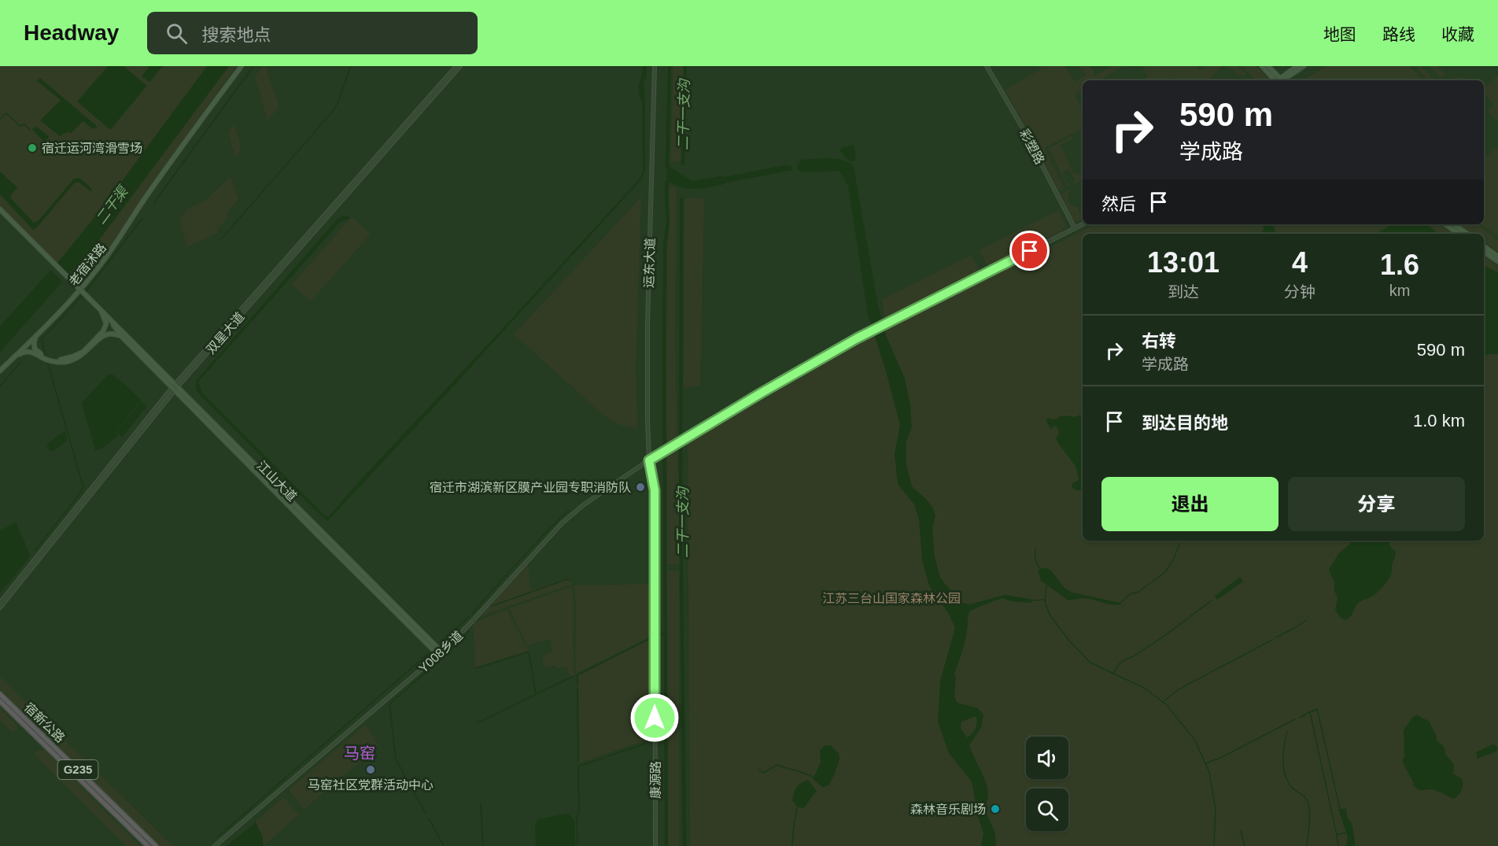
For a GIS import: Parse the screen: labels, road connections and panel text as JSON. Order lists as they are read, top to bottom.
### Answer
{
  "streets": {
    "highway": ["宿新公路", "G235"],
    "main road": ["老宿沭路", "江山大道"],
    "street": [
      "彩塑路",
      "运东大道",
      "双星大道",
      "Y008乡道",
      "康源路"
    ]
  },
  "crossings": [
    ["彩塑路", "Y008乡道"],
    ["运东大道", "Y008乡道"],
    ["运东大道", "康源路"],
    ["双星大道", "江山大道"],
    ["江山大道", "Y008乡道"],
    ["Y008乡道", "康源路"]
  ],
  "districts": ["马窑"],
  "water": ["二干一支沟", "二干渠"],
  "parks": ["江苏三台山国家森林公园"],
  "places": [
    "宿迁运河湾滑雪场",
    "宿迁市湖滨新区膜产业园专职消防队",
    "马窑社区党群活动中心",
    "森林音乐剧场"
  ],
  "page": {
    "header": "Headway",
    "search": "搜索地点",
    "nav": ["地图", "路线", "收藏"],
    "turn": ["590 m", "学成路"],
    "then": "然后",
    "eta": [
      "13:01",
      "到达",
      "4",
      "分钟",
      "1.6",
      "km"
    ],
    "list": [
      {
        "name": "右转",
        "note": "学成路",
        "value": "590 m"
      },
      {
        "name": "到达目的地",
        "value": "1.0 km"
      }
    ],
    "buttons": ["退出", "分享"]
  }
}
